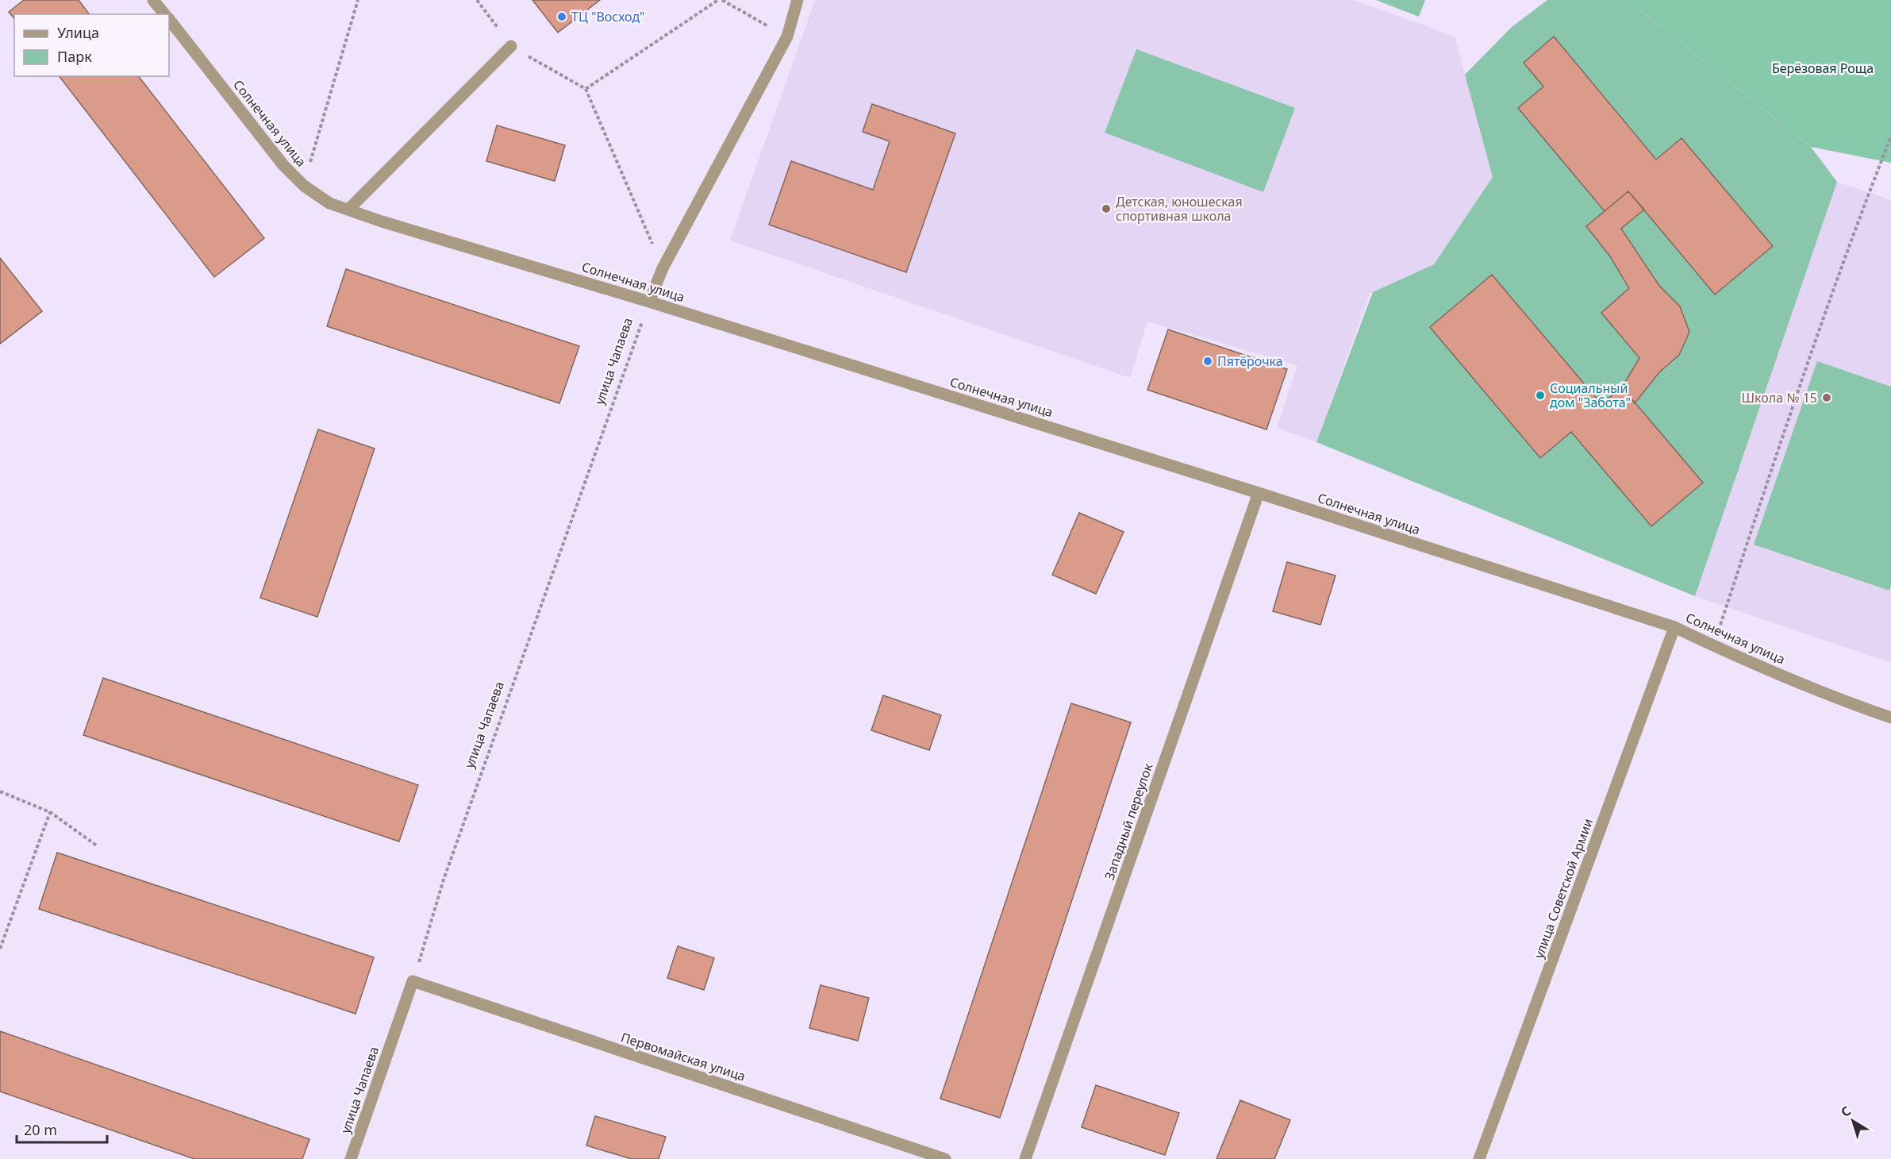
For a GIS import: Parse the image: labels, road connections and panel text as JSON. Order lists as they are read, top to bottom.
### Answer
{
  "streets": {
    "street": [
      "Солнечная улица",
      "улица Чапаева",
      "Западный переулок",
      "улица Советской Армии",
      "Первомайская улица"
    ]
  },
  "crossings": [
    ["Солнечная улица", "улица Чапаева"],
    ["Солнечная улица", "Западный переулок"],
    ["Солнечная улица", "улица Советской Армии"],
    ["улица Чапаева", "Первомайская улица"]
  ],
  "parks": ["Берёзовая Роща"],
  "places": [
    "ТЦ \"Восход\"",
    "Детская, юношеская спортивная школа",
    "Пятёрочка",
    "Социальный дом \"Забота\"",
    "Школа № 15"
  ],
  "legend": ["Улица", "Парк"],
  "scale_bar": "20 m",
  "north": "top left"
}
